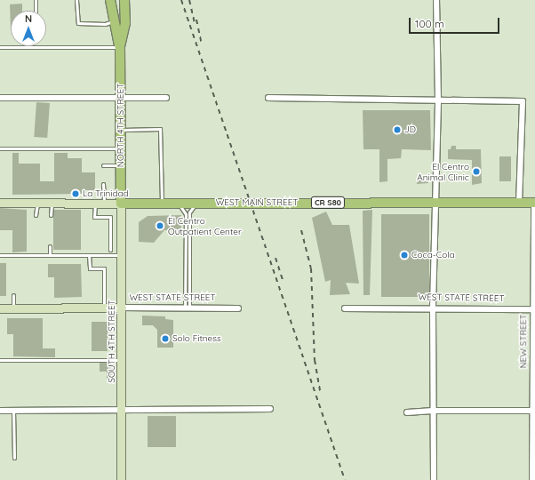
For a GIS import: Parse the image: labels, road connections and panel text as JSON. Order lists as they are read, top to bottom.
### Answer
{
  "streets": {
    "main road": [
      "NORTH 4TH STREET",
      "WEST MAIN STREET",
      "CR S80",
      "WEST STATE STREET",
      "SOUTH 4TH STREET"
    ],
    "street": ["NEW STREET"]
  },
  "crossings": [
    ["NORTH 4TH STREET", "WEST MAIN STREET"],
    ["NORTH 4TH STREET", "SOUTH 4TH STREET"],
    ["WEST MAIN STREET", "SOUTH 4TH STREET"],
    ["WEST MAIN STREET", "NEW STREET"],
    ["WEST STATE STREET", "SOUTH 4TH STREET"],
    ["WEST STATE STREET", "NEW STREET"]
  ],
  "places": [
    "JD",
    "El Centro Animal Clinic",
    "La Trinidad",
    "El Centro Outpatient Center",
    "Coca-Cola",
    "Solo Fitness"
  ],
  "scale_bar": "100 m",
  "north": "top"
}
